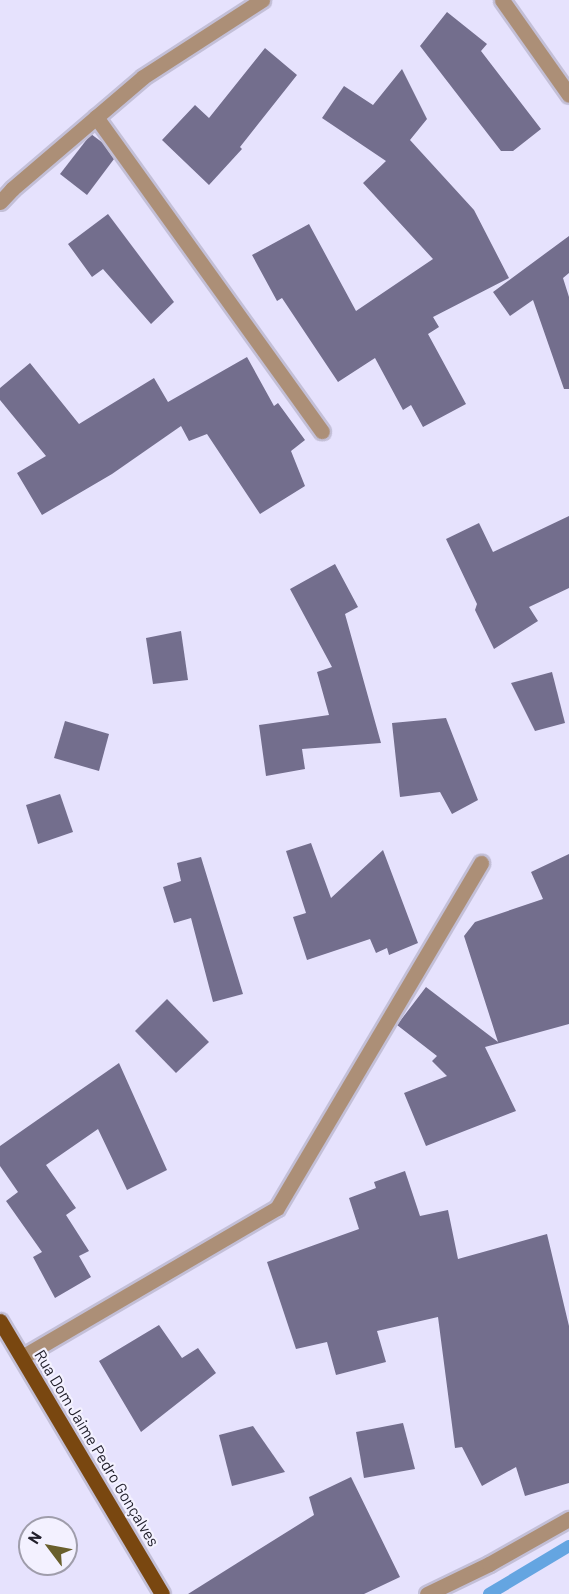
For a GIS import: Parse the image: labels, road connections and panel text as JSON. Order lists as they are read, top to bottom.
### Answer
{
  "streets": {
    "main road": ["Rua Dom Jaime Pedro Gonçalves"]
  },
  "north": "top left"
}
